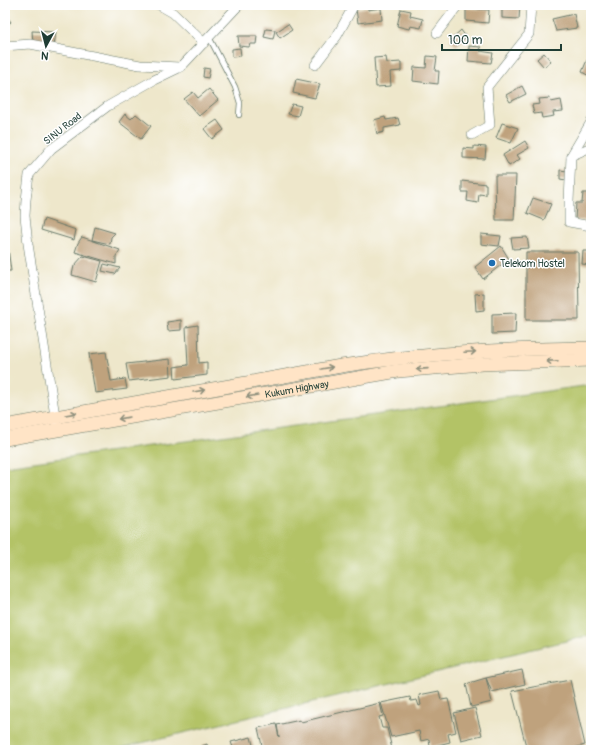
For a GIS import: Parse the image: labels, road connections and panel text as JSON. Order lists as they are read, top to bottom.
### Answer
{
  "streets": {
    "main road": ["Kukum Highway"],
    "street": ["SINU Road"]
  },
  "crossings": [
    ["SINU Road", "Kukum Highway"]
  ],
  "places": ["Telekom Hostel"],
  "scale_bar": "100 m",
  "north": "bottom"
}
